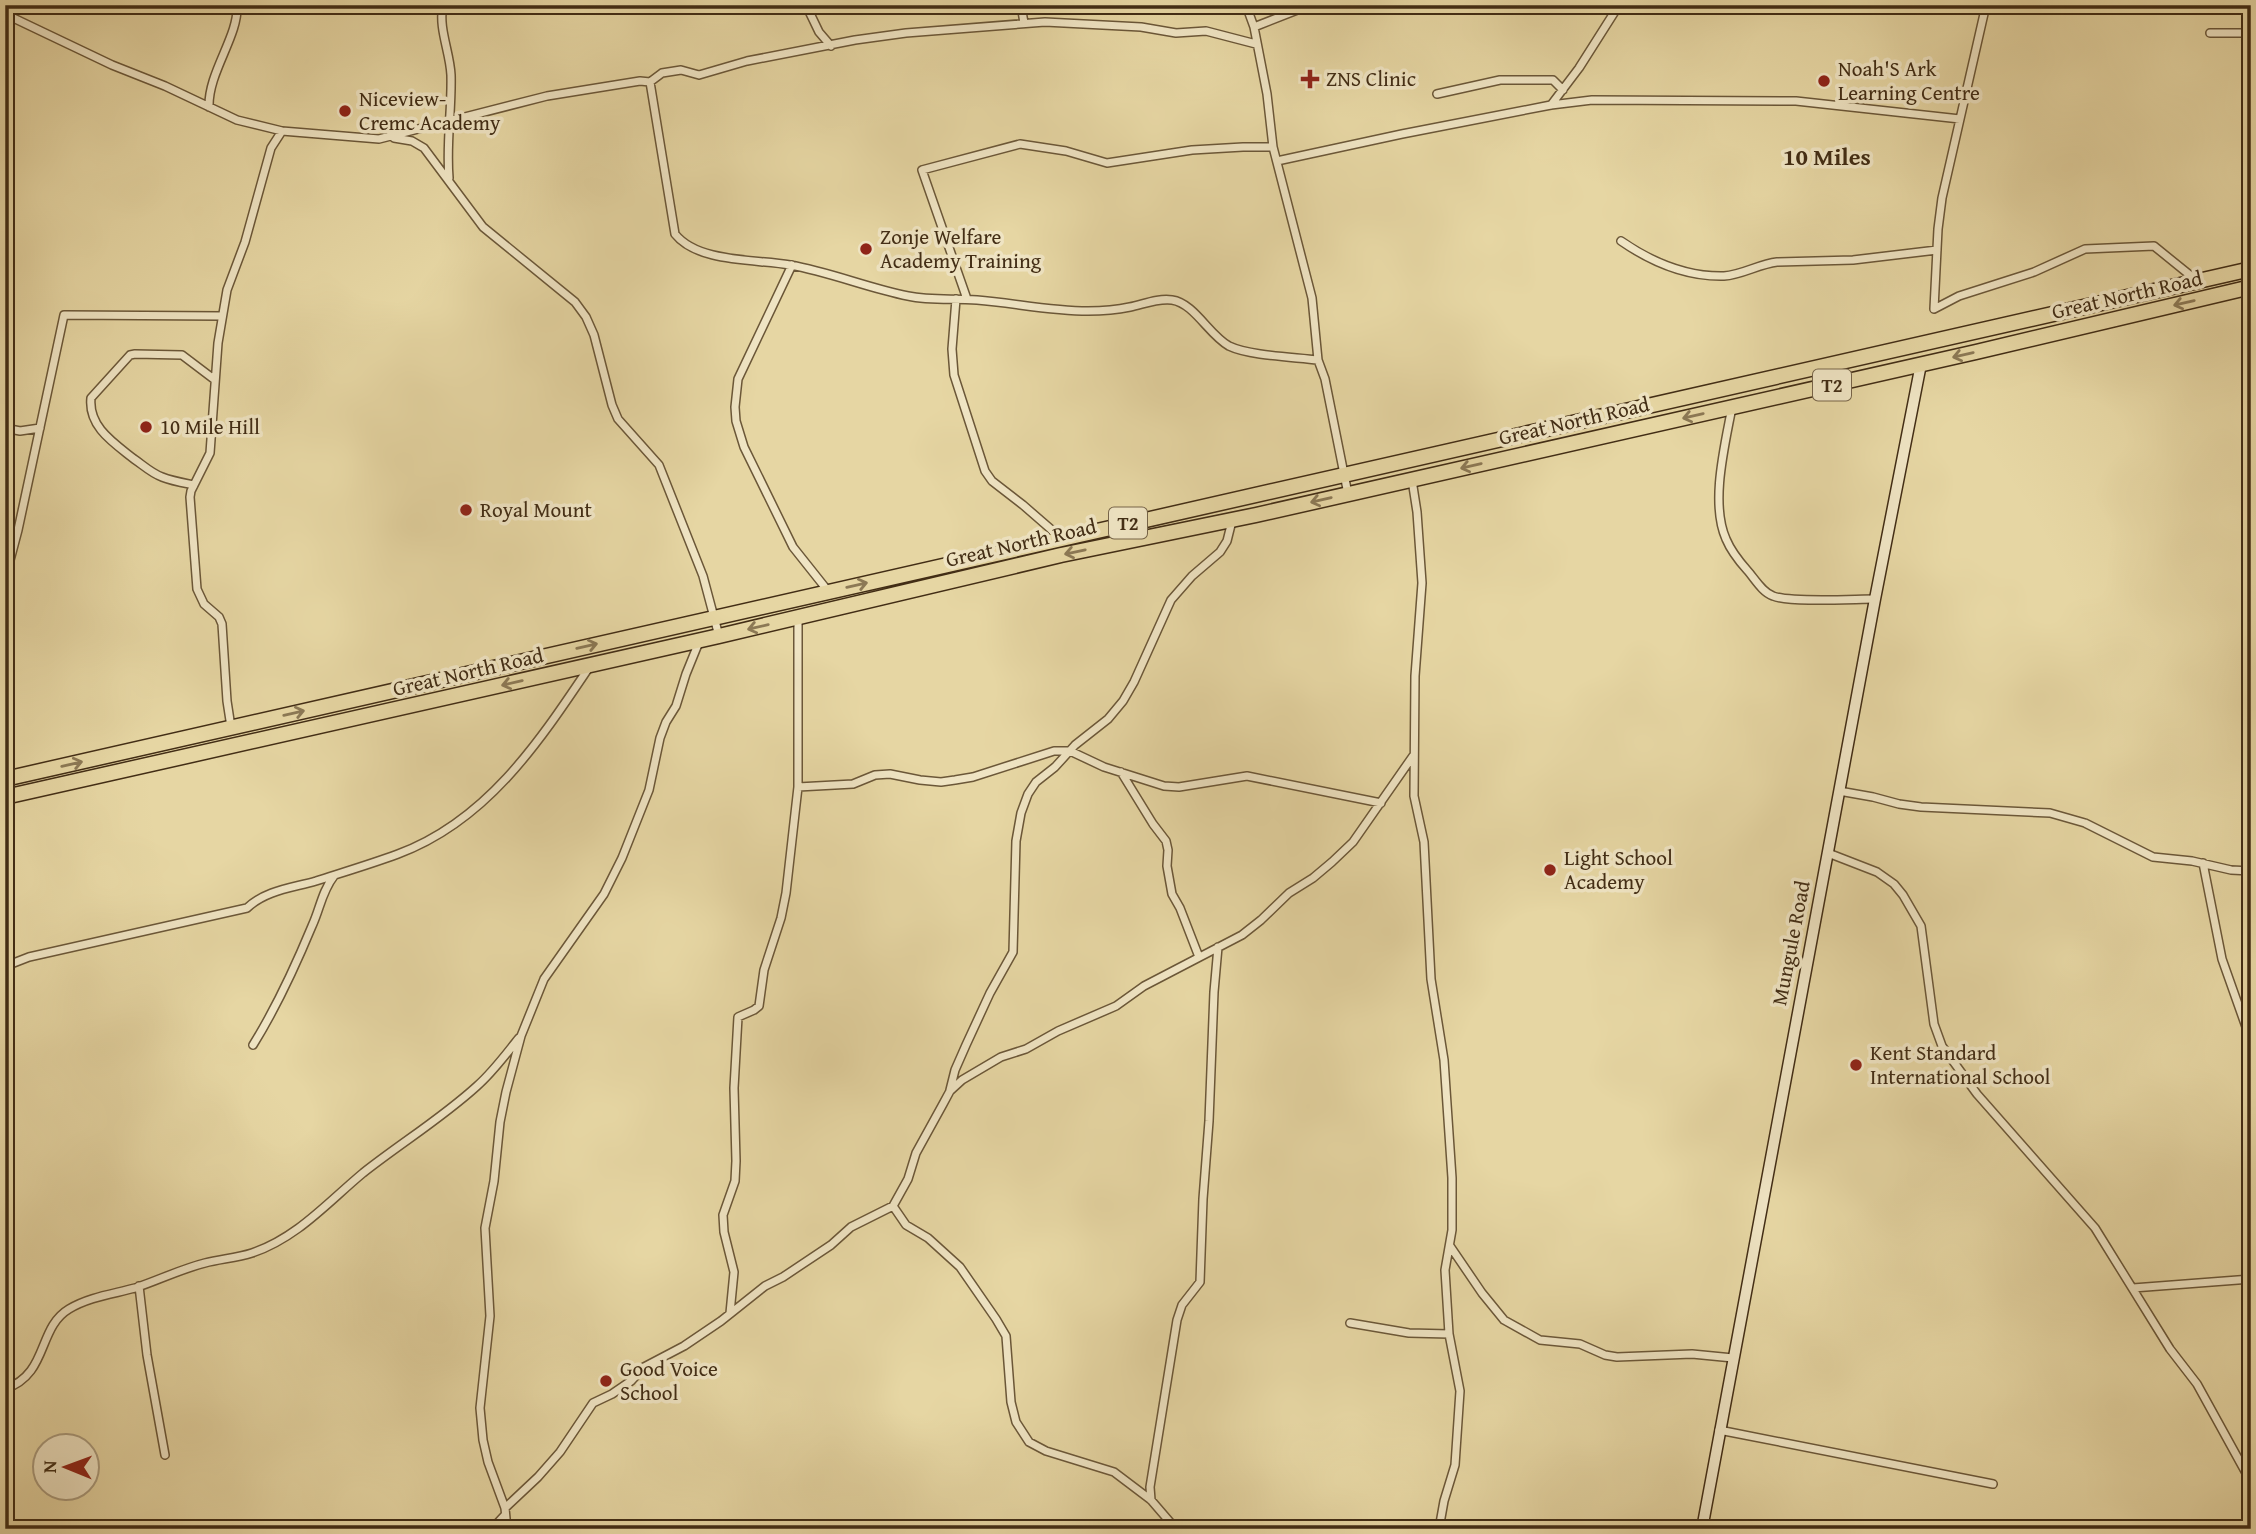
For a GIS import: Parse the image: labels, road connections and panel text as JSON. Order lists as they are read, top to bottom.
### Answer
{
  "streets": {
    "highway": ["Great North Road", "T2"],
    "street": ["Mungule Road"]
  },
  "crossings": [
    ["Great North Road", "Mungule Road"]
  ],
  "districts": ["10 Miles"],
  "places": {
    "health": ["ZNS Clinic"],
    "other": [
      "Noah'S Ark Learning Centre",
      "Niceview- Cremc Academy",
      "Zonje Welfare Academy Training",
      "10 Mile Hill",
      "Royal Mount",
      "Light School Academy",
      "Kent Standard International School",
      "Good Voice School"
    ]
  },
  "north": "left"
}
